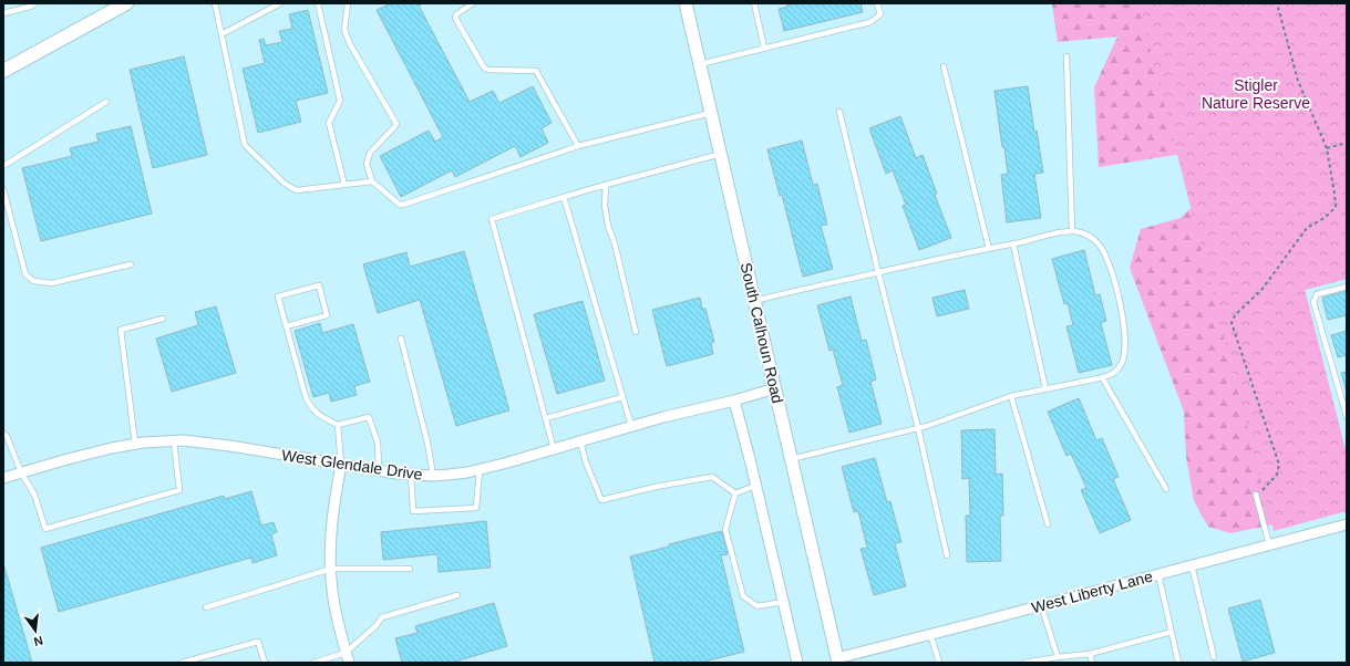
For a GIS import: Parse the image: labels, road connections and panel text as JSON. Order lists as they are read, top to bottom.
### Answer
{
  "streets": {
    "street": ["South Calhoun Road", "West Glendale Drive", "West Liberty Lane"]
  },
  "crossings": [
    ["South Calhoun Road", "West Glendale Drive"],
    ["South Calhoun Road", "West Liberty Lane"]
  ],
  "parks": ["Stigler Nature Reserve"],
  "north": "bottom"
}
